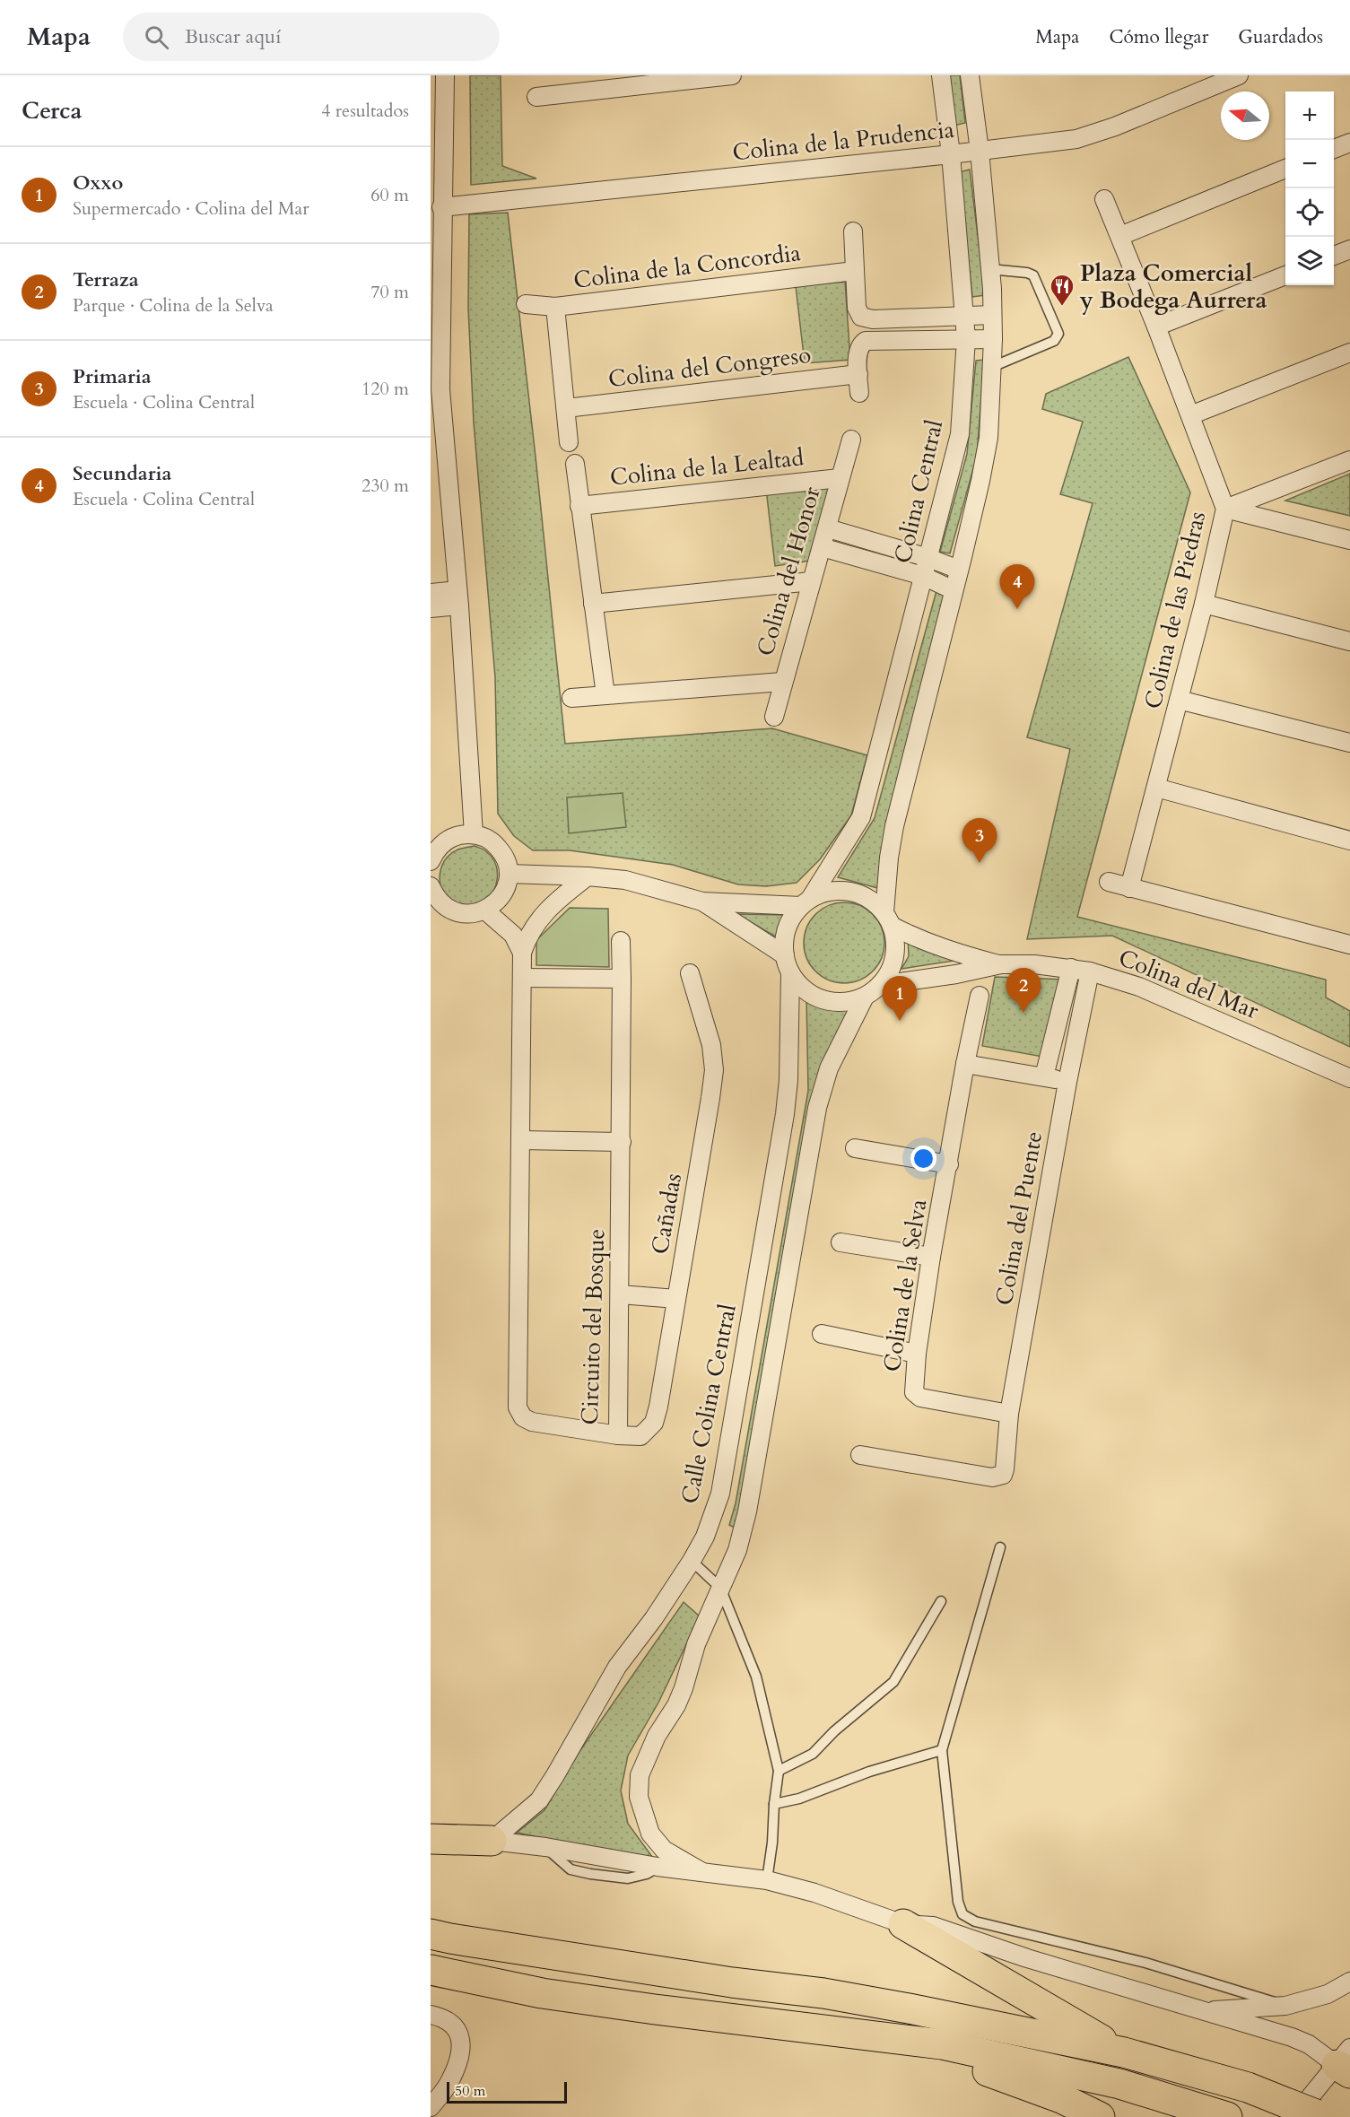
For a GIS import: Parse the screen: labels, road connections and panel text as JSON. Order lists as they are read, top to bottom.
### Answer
{
  "streets": {
    "street": [
      "Colina de la Prudencia",
      "Colina de la Concordia",
      "Colina del Congreso",
      "Colina de la Lealtad",
      "Colina Central",
      "Colina del Honor",
      "Colina de las Piedras",
      "Colina del Mar",
      "Cañadas",
      "Colina del Puente",
      "Colina de la Selva",
      "Circuito del Bosque",
      "Calle Colina Central"
    ]
  },
  "crossings": [
    ["Colina de la Prudencia", "Colina Central"],
    ["Colina de la Lealtad", "Colina del Honor"],
    ["Colina Central", "Colina del Mar"],
    ["Colina Central", "Calle Colina Central"],
    ["Colina del Mar", "Colina del Puente"],
    ["Colina del Mar", "Calle Colina Central"],
    ["Cañadas", "Circuito del Bosque"],
    ["Colina del Puente", "Colina de la Selva"]
  ],
  "places": {
    "restaurant": ["Plaza Comercial y Bodega Aurrera"]
  },
  "scale_bar": "50 m",
  "north": "left",
  "page": {
    "header": "Mapa",
    "search": "Buscar aquí",
    "nav": ["Mapa", "Cómo llegar", "Guardados"],
    "heading": ["Cerca", "4 resultados"],
    "map_buttons": ["+", "−"],
    "list": [
      {
        "mark": "1",
        "name": "Oxxo",
        "note": "Supermercado · Colina del Mar",
        "value": "60 m"
      },
      {
        "mark": "2",
        "name": "Terraza",
        "note": "Parque · Colina de la Selva",
        "value": "70 m"
      },
      {
        "mark": "3",
        "name": "Primaria",
        "note": "Escuela · Colina Central",
        "value": "120 m"
      },
      {
        "mark": "4",
        "name": "Secundaria",
        "note": "Escuela · Colina Central",
        "value": "230 m"
      }
    ],
    "pins": [
      "4",
      "3",
      "2",
      "1"
    ],
    "scale": "50 m"
  }
}
